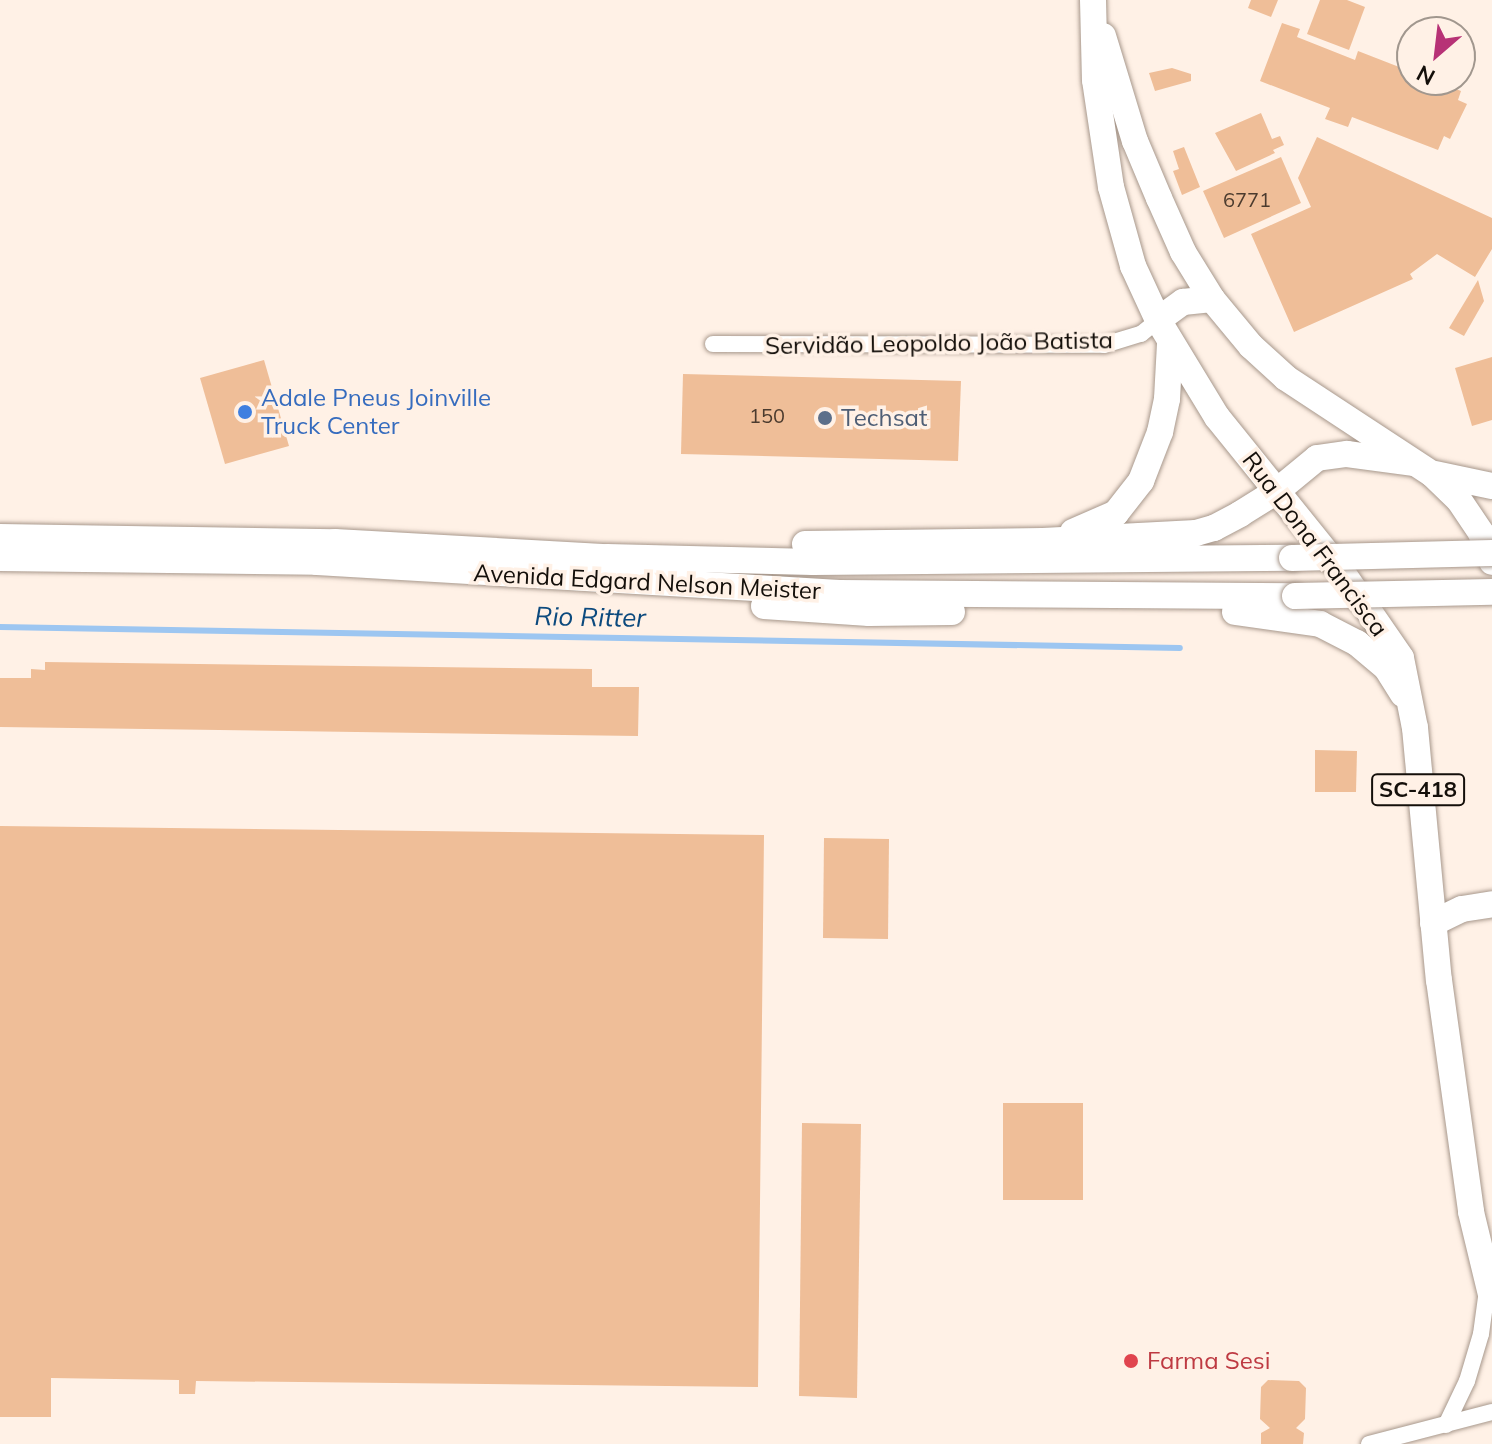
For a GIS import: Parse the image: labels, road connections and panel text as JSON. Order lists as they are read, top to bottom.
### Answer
{
  "streets": {
    "main road": ["Rua Dona Francisca", "Avenida Edgard Nelson Meister", "SC-418"],
    "street": ["Servidão Leopoldo João Batista"]
  },
  "crossings": [
    ["Servidão Leopoldo João Batista", "Rua Dona Francisca"]
  ],
  "water": ["Rio Ritter"],
  "places": ["Adale Pneus Joinville Truck Center", "Techsat", "Farma Sesi"],
  "house_numbers": ["6771", "150"],
  "north": "bottom left"
}
